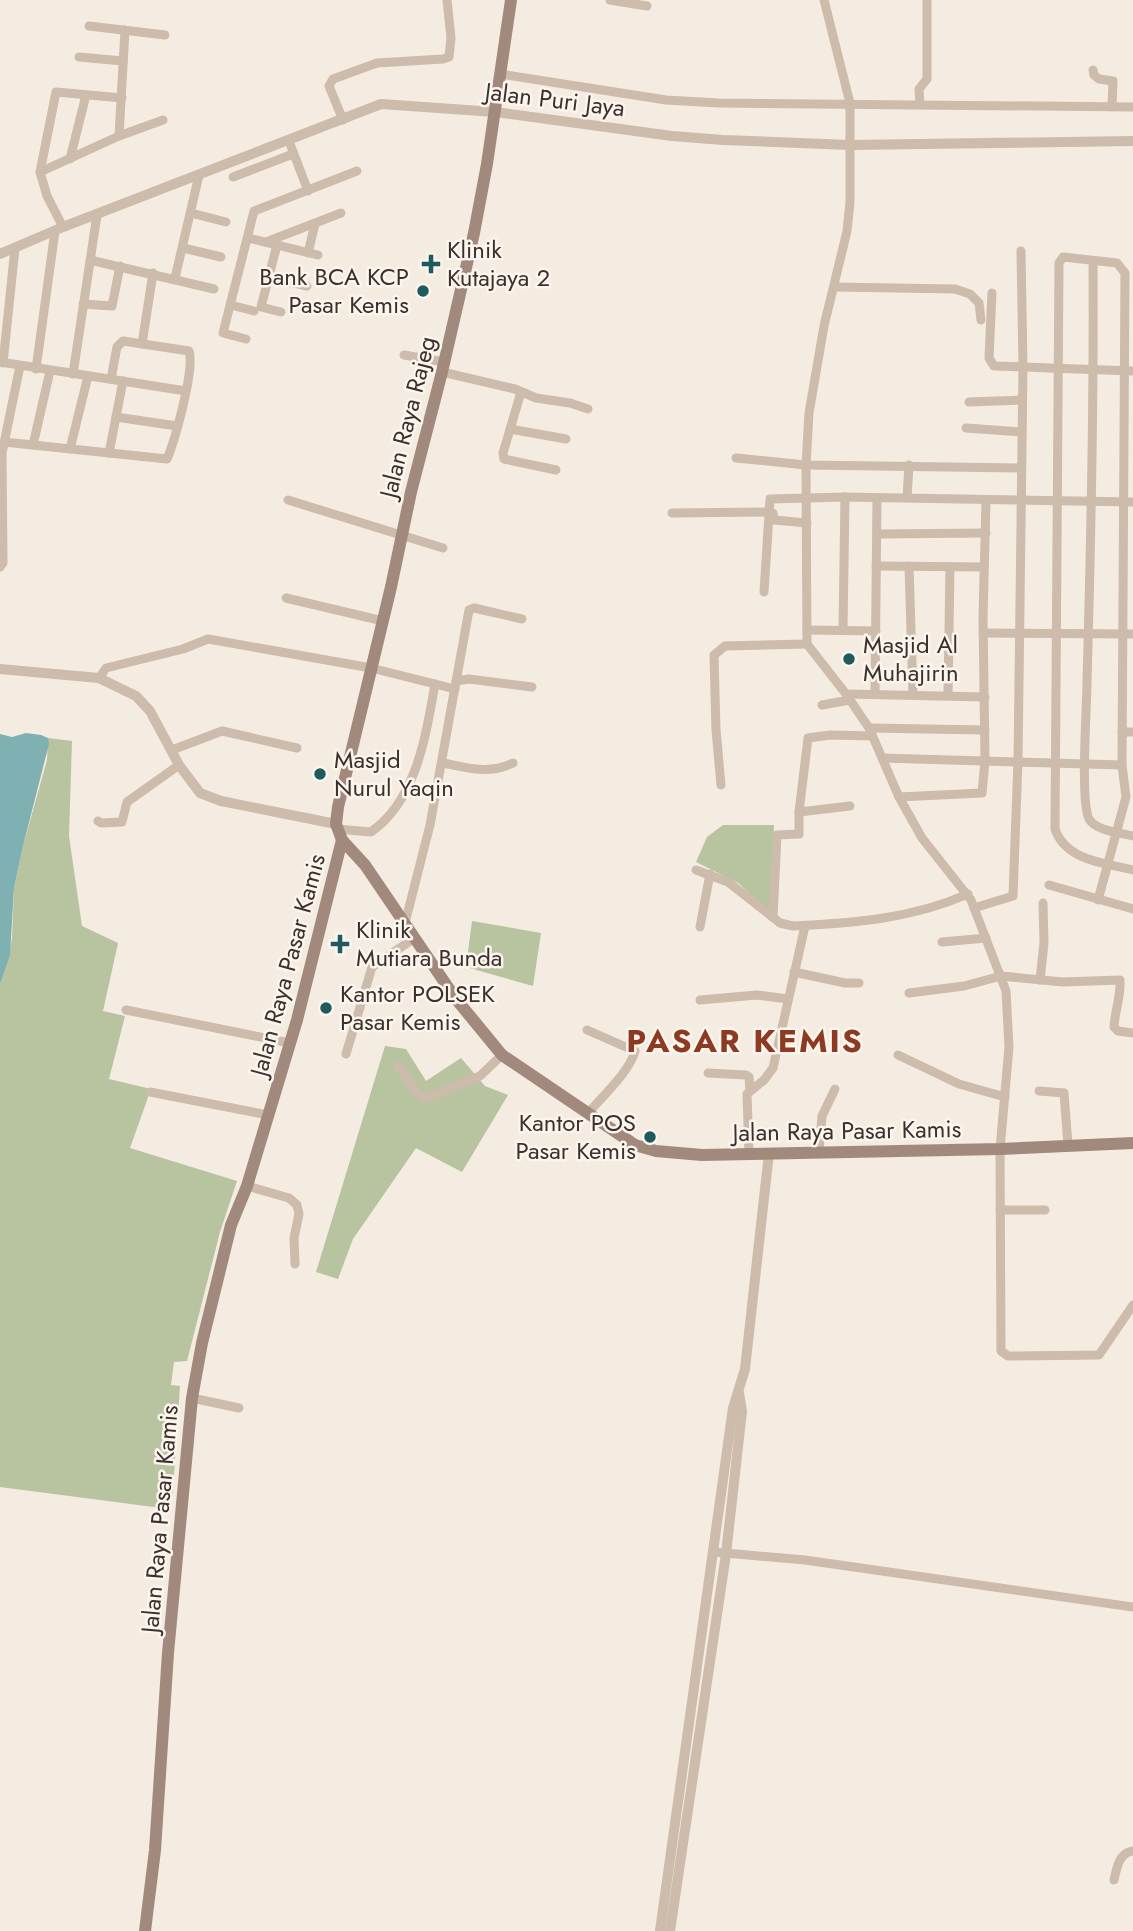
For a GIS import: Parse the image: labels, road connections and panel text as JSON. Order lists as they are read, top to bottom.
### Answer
{
  "streets": {
    "main road": ["Jalan Raya Rajeg", "Jalan Raya Pasar Kamis"],
    "street": ["Jalan Puri Jaya"]
  },
  "crossings": [
    ["Jalan Puri Jaya", "Jalan Raya Rajeg"],
    ["Jalan Raya Rajeg", "Jalan Raya Pasar Kamis"]
  ],
  "districts": ["PASAR KEMIS"],
  "places": {
    "health": ["Klinik Kutajaya 2", "Klinik Mutiara Bunda"],
    "other": [
      "Bank BCA KCP Pasar Kemis",
      "Masjid Al Muhajirin",
      "Masjid Nurul Yaqin",
      "Kantor POLSEK Pasar Kemis",
      "Kantor POS Pasar Kemis"
    ]
  }
}
